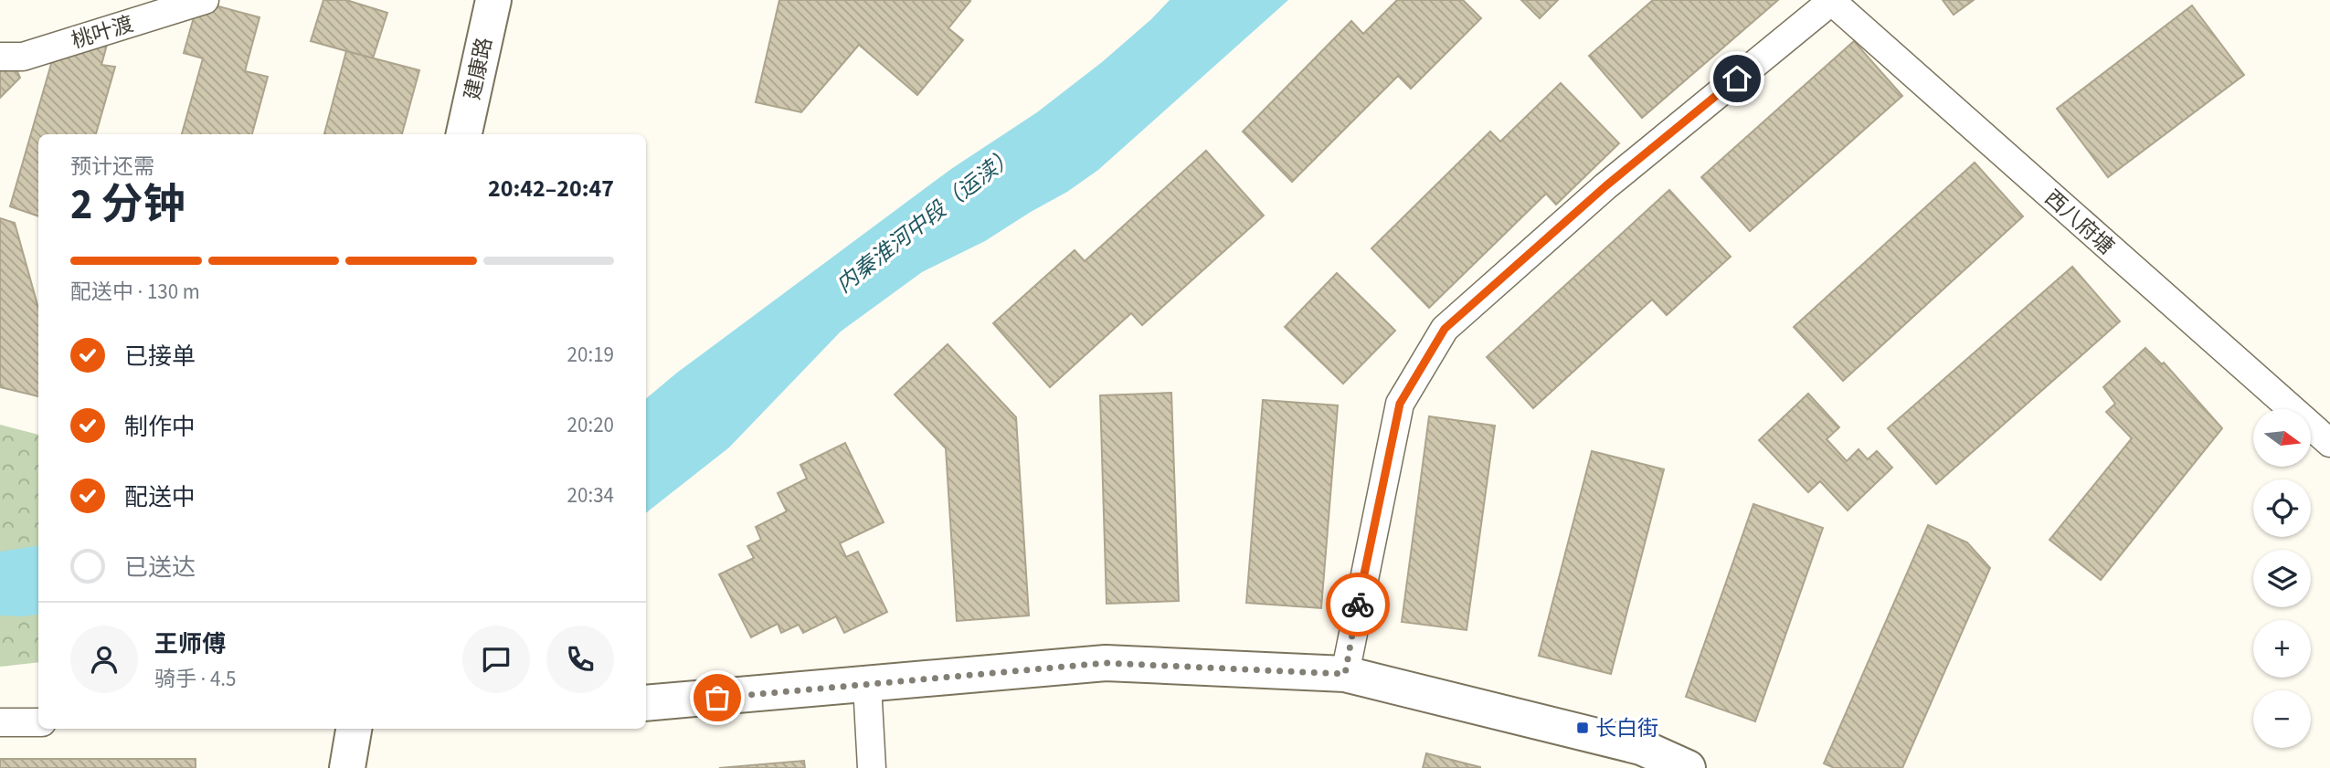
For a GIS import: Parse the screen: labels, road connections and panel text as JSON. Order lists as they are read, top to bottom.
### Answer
{
  "streets": {
    "street": ["桃叶渡", "建康路", "西八府塘"]
  },
  "water": ["内秦淮河中段（运渎）"],
  "places": {
    "transit": ["长白街"]
  },
  "north": "right",
  "page": {
    "heading": ["2 分钟", "预计还需", "20:42–20:47"],
    "panel": ["王师傅", "骑手 · 4.5"],
    "bar": "配送中 · 130 m",
    "list": [
      ["已接单", "20:19"],
      ["制作中", "20:20"],
      ["配送中", "20:34"],
      "已送达"
    ],
    "map_buttons": ["+", "−"]
  }
}
